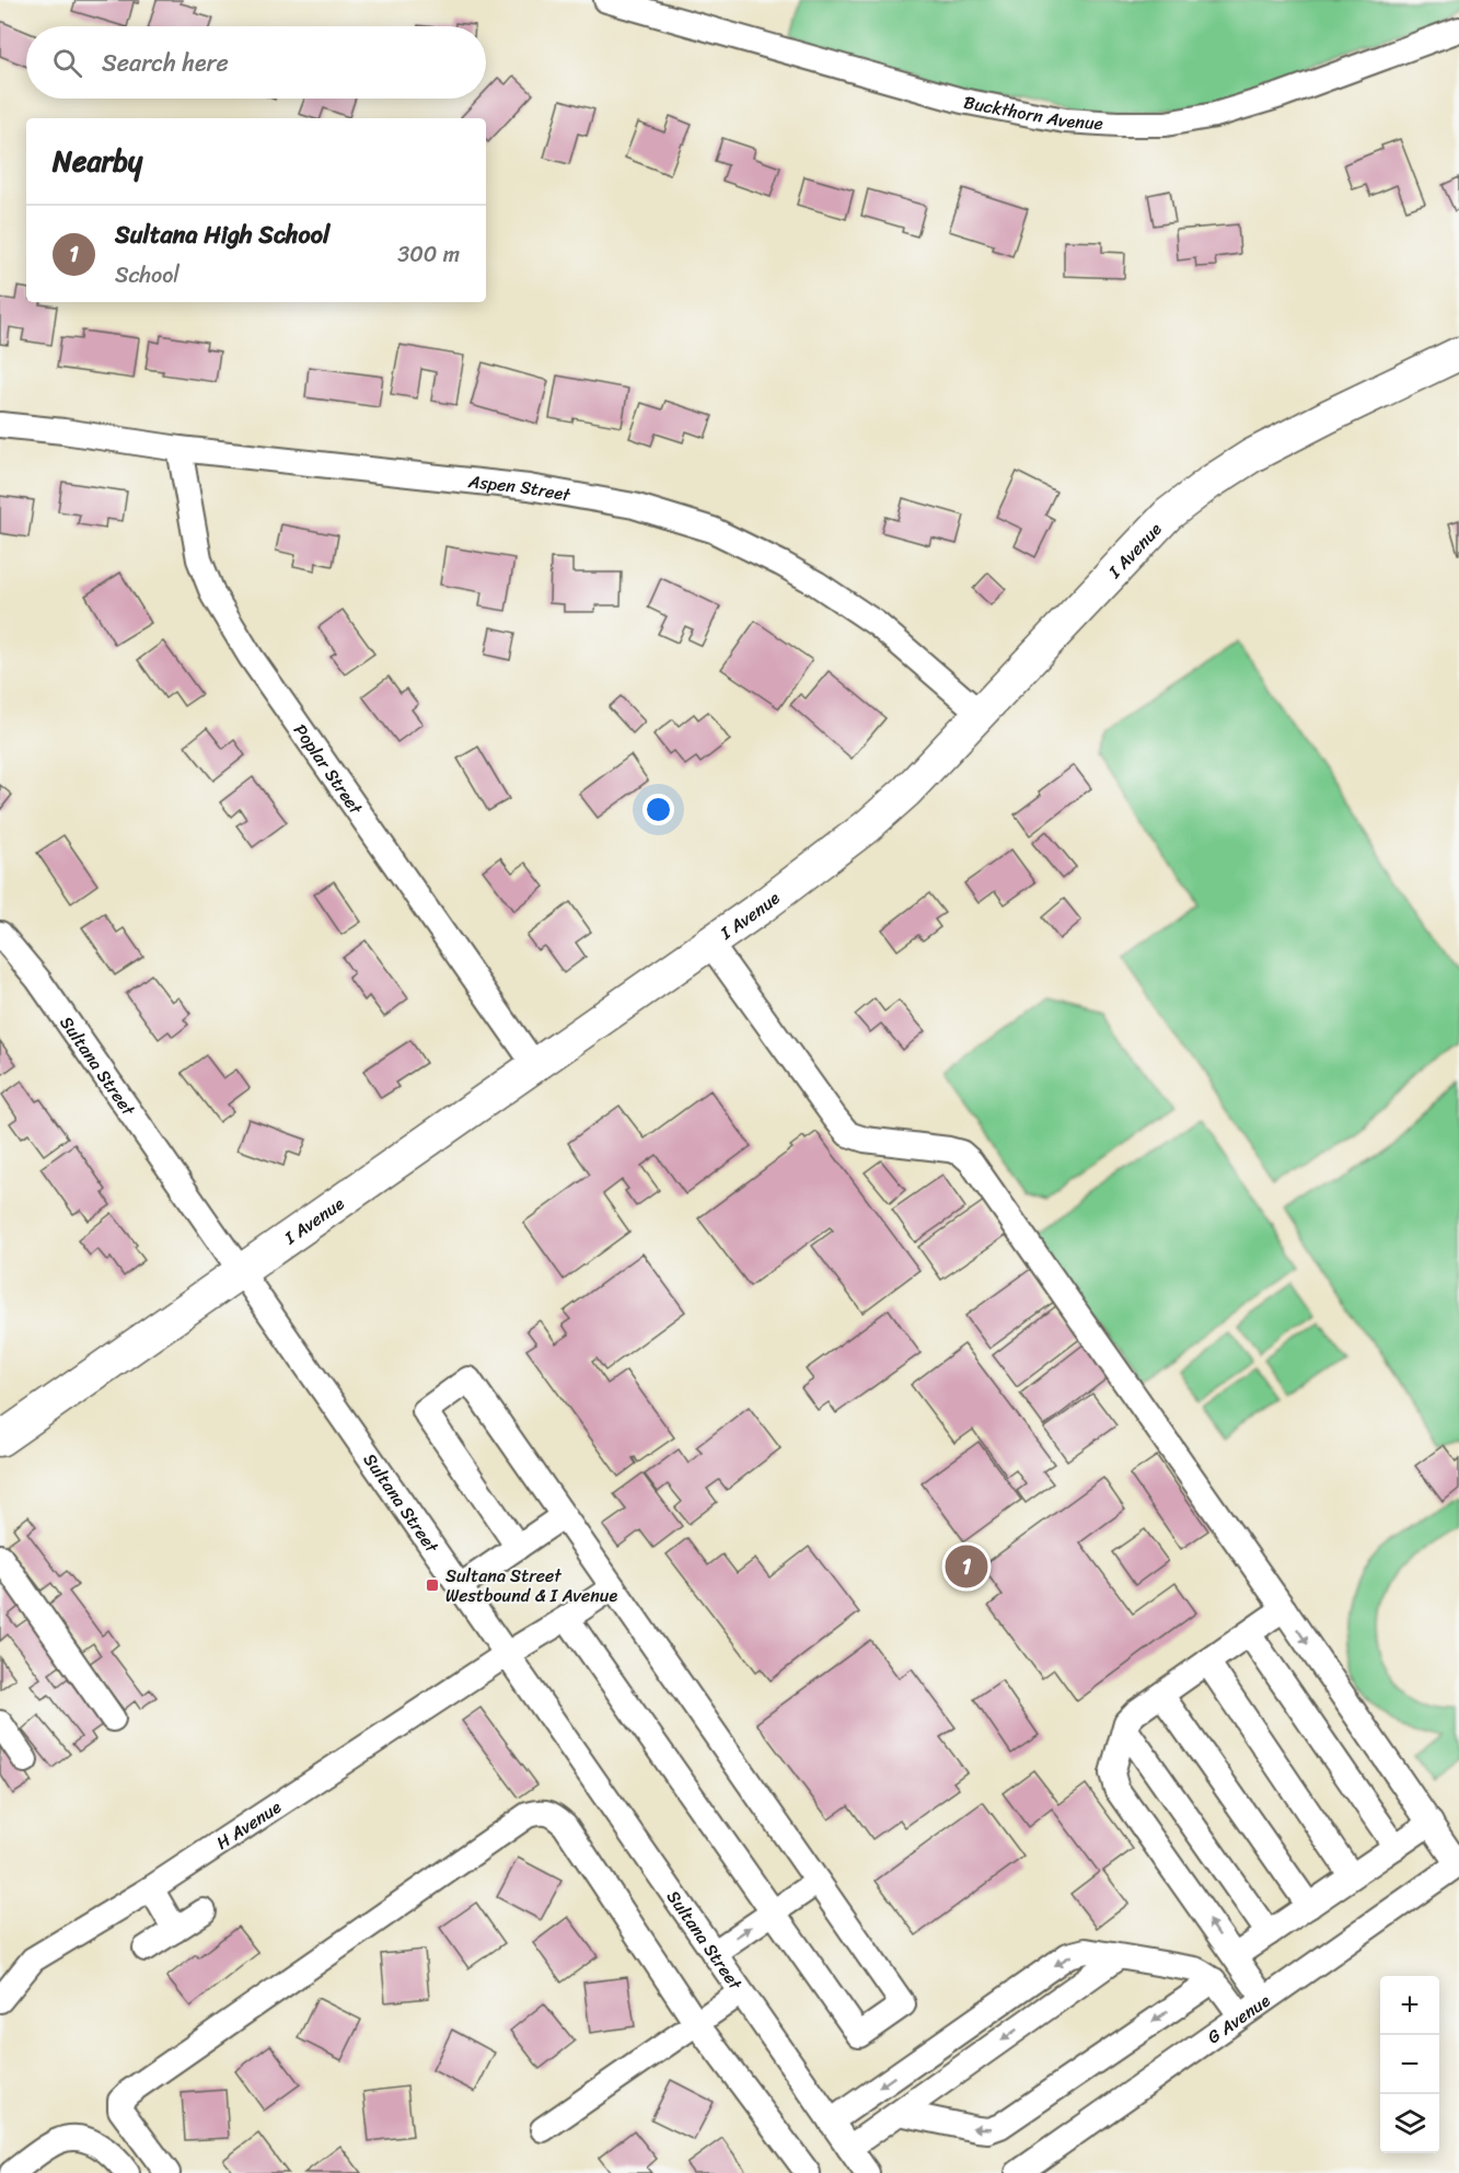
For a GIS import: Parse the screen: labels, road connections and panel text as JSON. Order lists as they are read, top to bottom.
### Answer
{
  "streets": {
    "main road": ["I Avenue"],
    "street": [
      "Buckthorn Avenue",
      "Aspen Street",
      "Poplar Street",
      "Sultana Street",
      "H Avenue",
      "G Avenue"
    ]
  },
  "crossings": [
    ["Aspen Street", "I Avenue"],
    ["Aspen Street", "Poplar Street"],
    ["I Avenue", "Poplar Street"],
    ["I Avenue", "Sultana Street"],
    ["Sultana Street", "H Avenue"]
  ],
  "places": {
    "transit": ["Sultana Street Westbound & I Avenue"]
  },
  "page": {
    "search": "Search here",
    "heading": "Nearby",
    "list": [
      {
        "mark": "1",
        "name": "Sultana High School",
        "note": "School",
        "value": "300 m"
      }
    ],
    "pins": "1",
    "map_buttons": ["+", "−"]
  }
}
